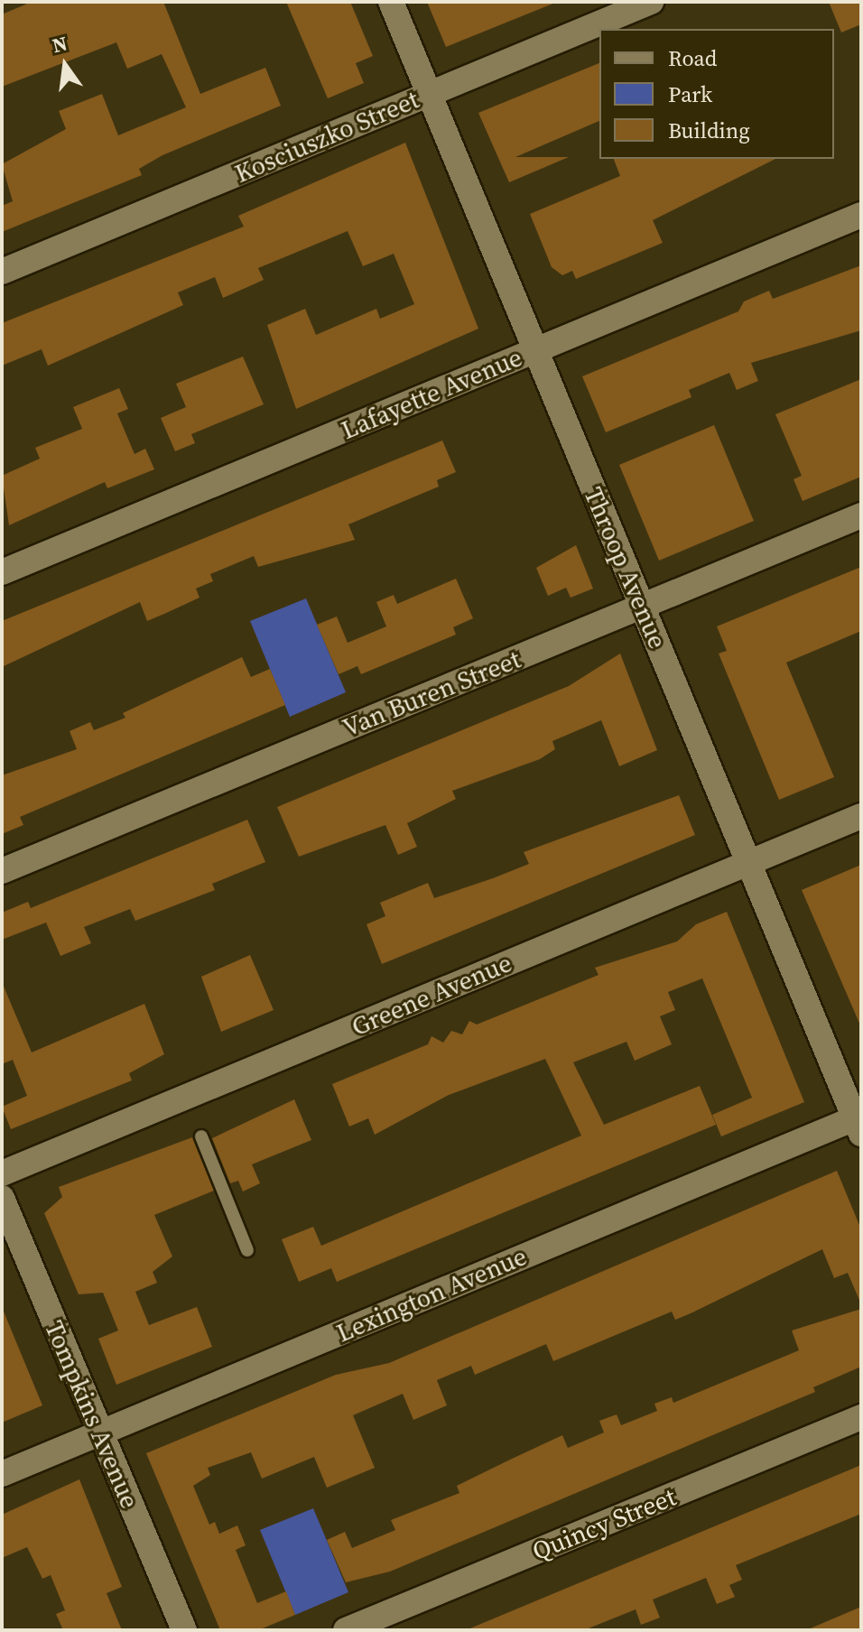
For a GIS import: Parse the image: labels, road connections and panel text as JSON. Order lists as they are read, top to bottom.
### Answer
{
  "streets": {
    "street": [
      "Kosciuszko Street",
      "Lafayette Avenue",
      "Throop Avenue",
      "Van Buren Street",
      "Greene Avenue",
      "Lexington Avenue",
      "Tompkins Avenue",
      "Quincy Street"
    ]
  },
  "crossings": [
    ["Kosciuszko Street", "Throop Avenue"],
    ["Lafayette Avenue", "Throop Avenue"],
    ["Throop Avenue", "Van Buren Street"],
    ["Throop Avenue", "Greene Avenue"],
    ["Throop Avenue", "Lexington Avenue"],
    ["Lexington Avenue", "Tompkins Avenue"]
  ],
  "legend": ["Road", "Park", "Building"],
  "north": "top"
}
